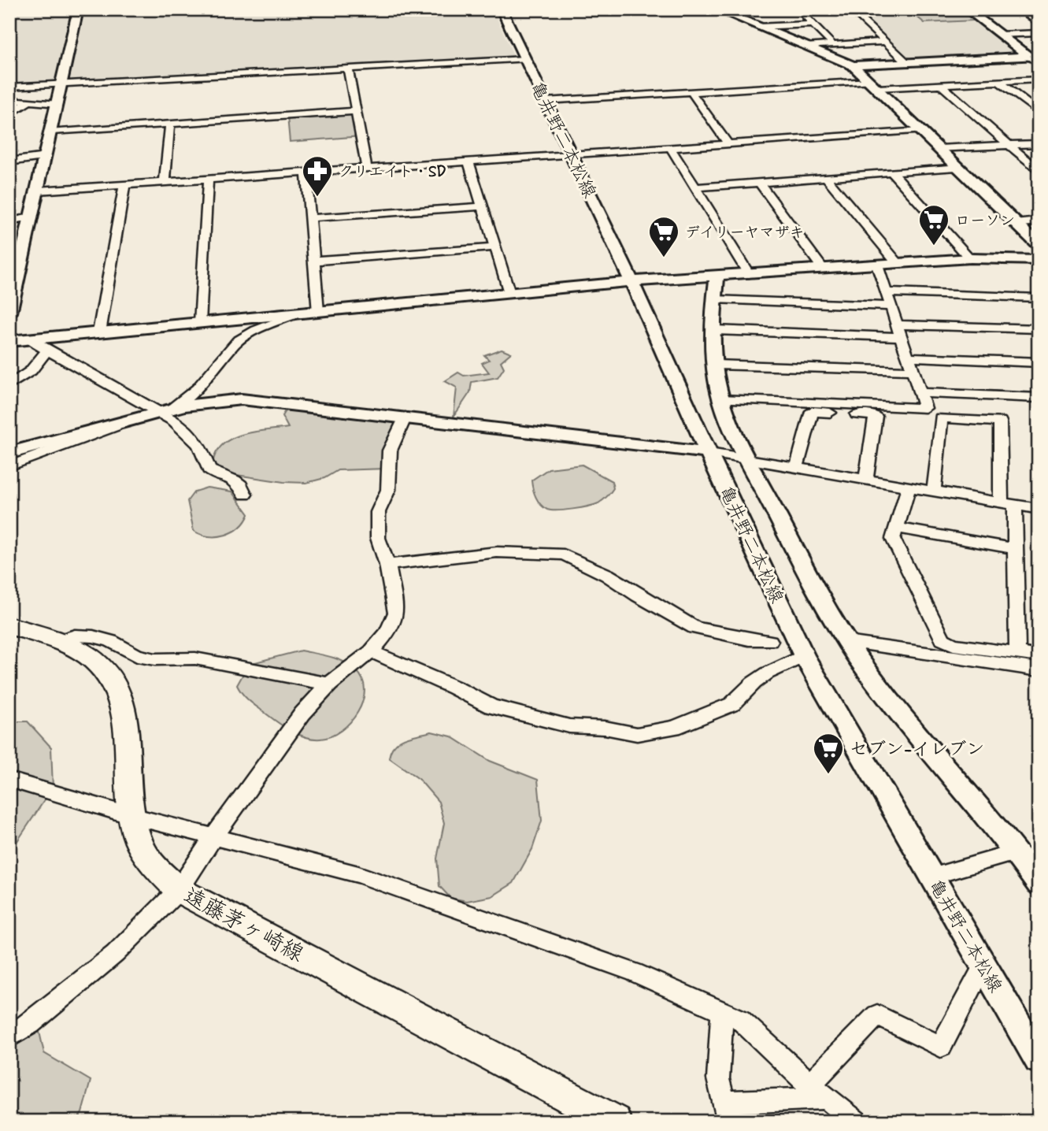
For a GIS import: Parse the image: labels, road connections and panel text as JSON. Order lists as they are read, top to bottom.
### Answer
{
  "streets": {
    "main road": ["遠藤茅ヶ崎線"],
    "street": ["亀井野二本松線"]
  },
  "places": {
    "pharmacy": ["クリエイト・SD"],
    "supermarket": ["ローソン", "デイリーヤマザキ", "セブン-イレブン"]
  }
}
